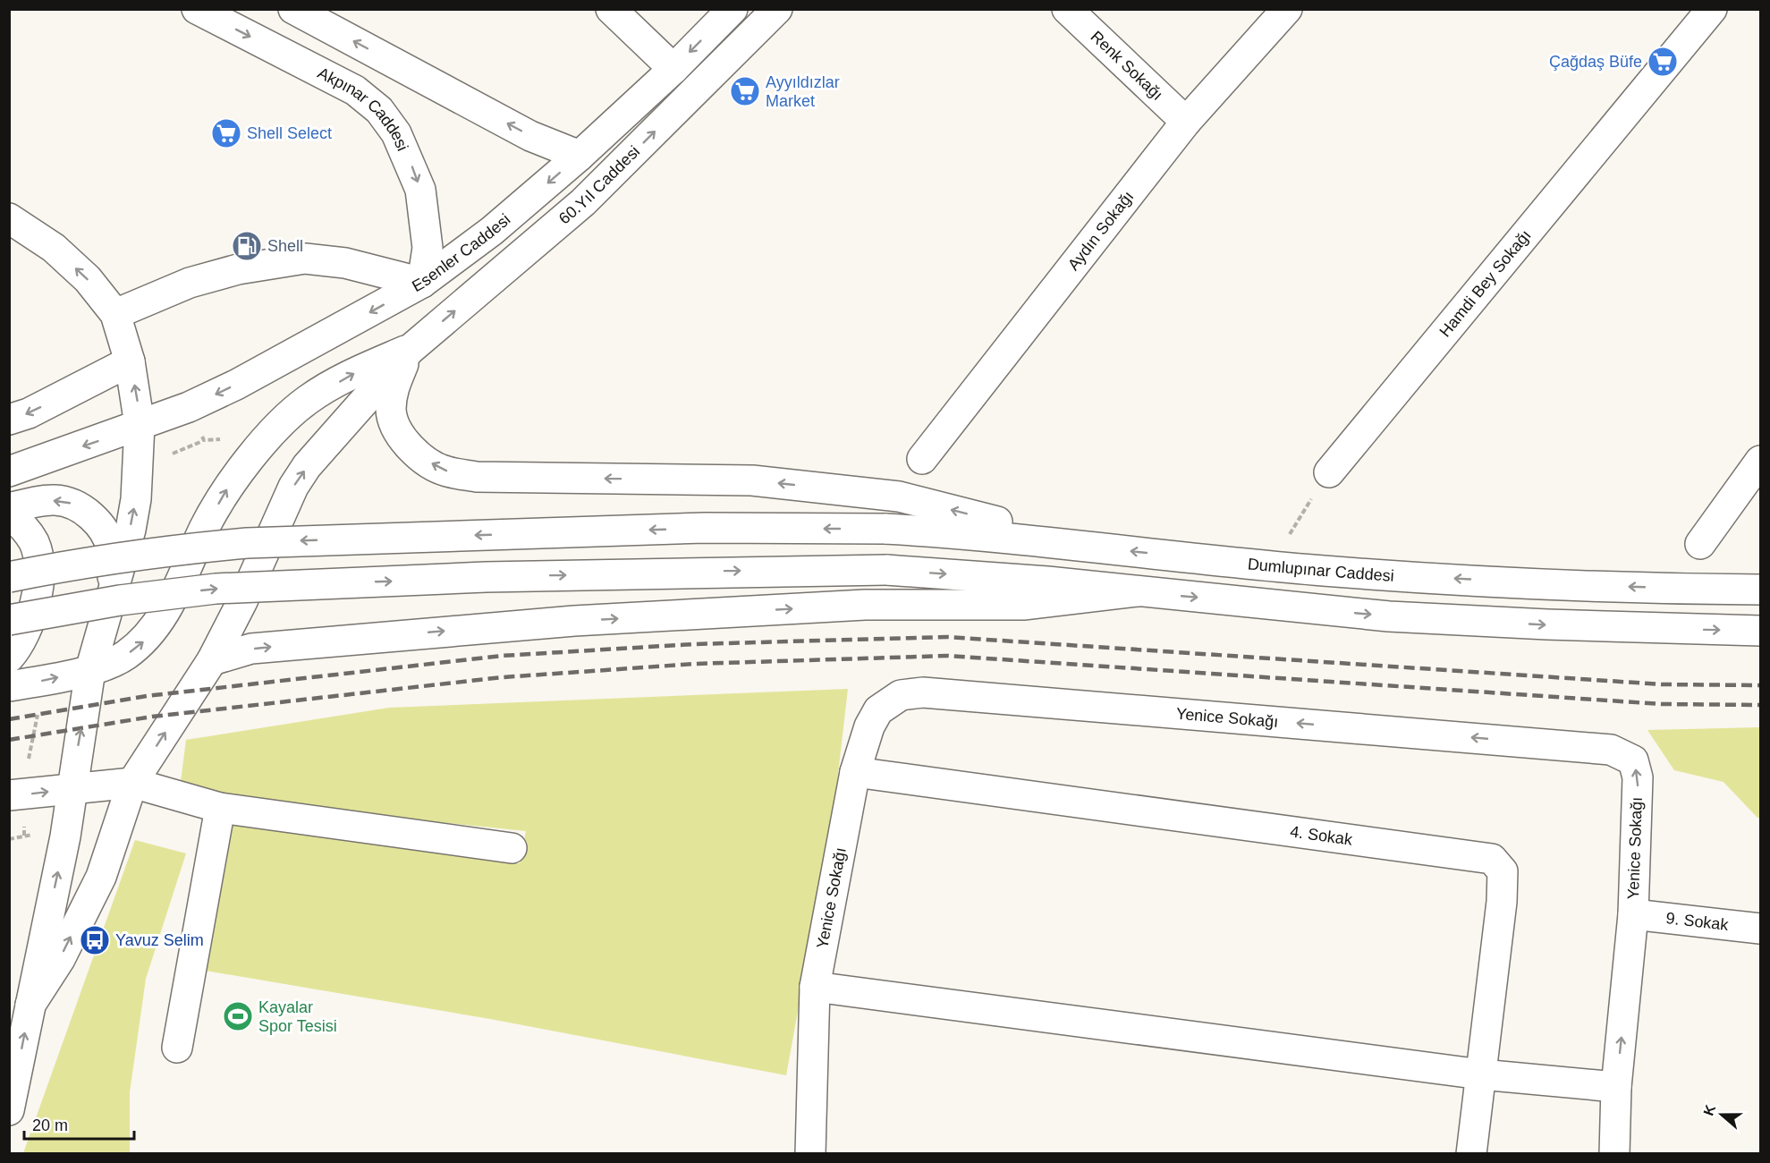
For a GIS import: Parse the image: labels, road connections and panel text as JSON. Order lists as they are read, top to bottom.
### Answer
{
  "streets": {
    "main road": [
      "Renk Sokağı",
      "Akpınar Caddesi",
      "60.Yıl Caddesi",
      "Aydın Sokağı",
      "Esenler Caddesi",
      "Hamdi Bey Sokağı",
      "Dumlupınar Caddesi",
      "Yenice Sokağı",
      "4. Sokak",
      "9. Sokak"
    ]
  },
  "crossings": [
    ["Renk Sokağı", "Aydın Sokağı"],
    ["Akpınar Caddesi", "Esenler Caddesi"],
    ["Yenice Sokağı", "4. Sokak"],
    ["Yenice Sokağı", "9. Sokak"]
  ],
  "one_way": ["60.Yıl Caddesi"],
  "places": {
    "supermarket": ["Çağdaş Büfe", "Ayyıldızlar Market", "Shell Select"],
    "fuel station": ["Shell"],
    "bus stop": ["Yavuz Selim"],
    "sports": ["Kayalar Spor Tesisi"]
  },
  "scale_bar": "20 m",
  "north": "left"
}
